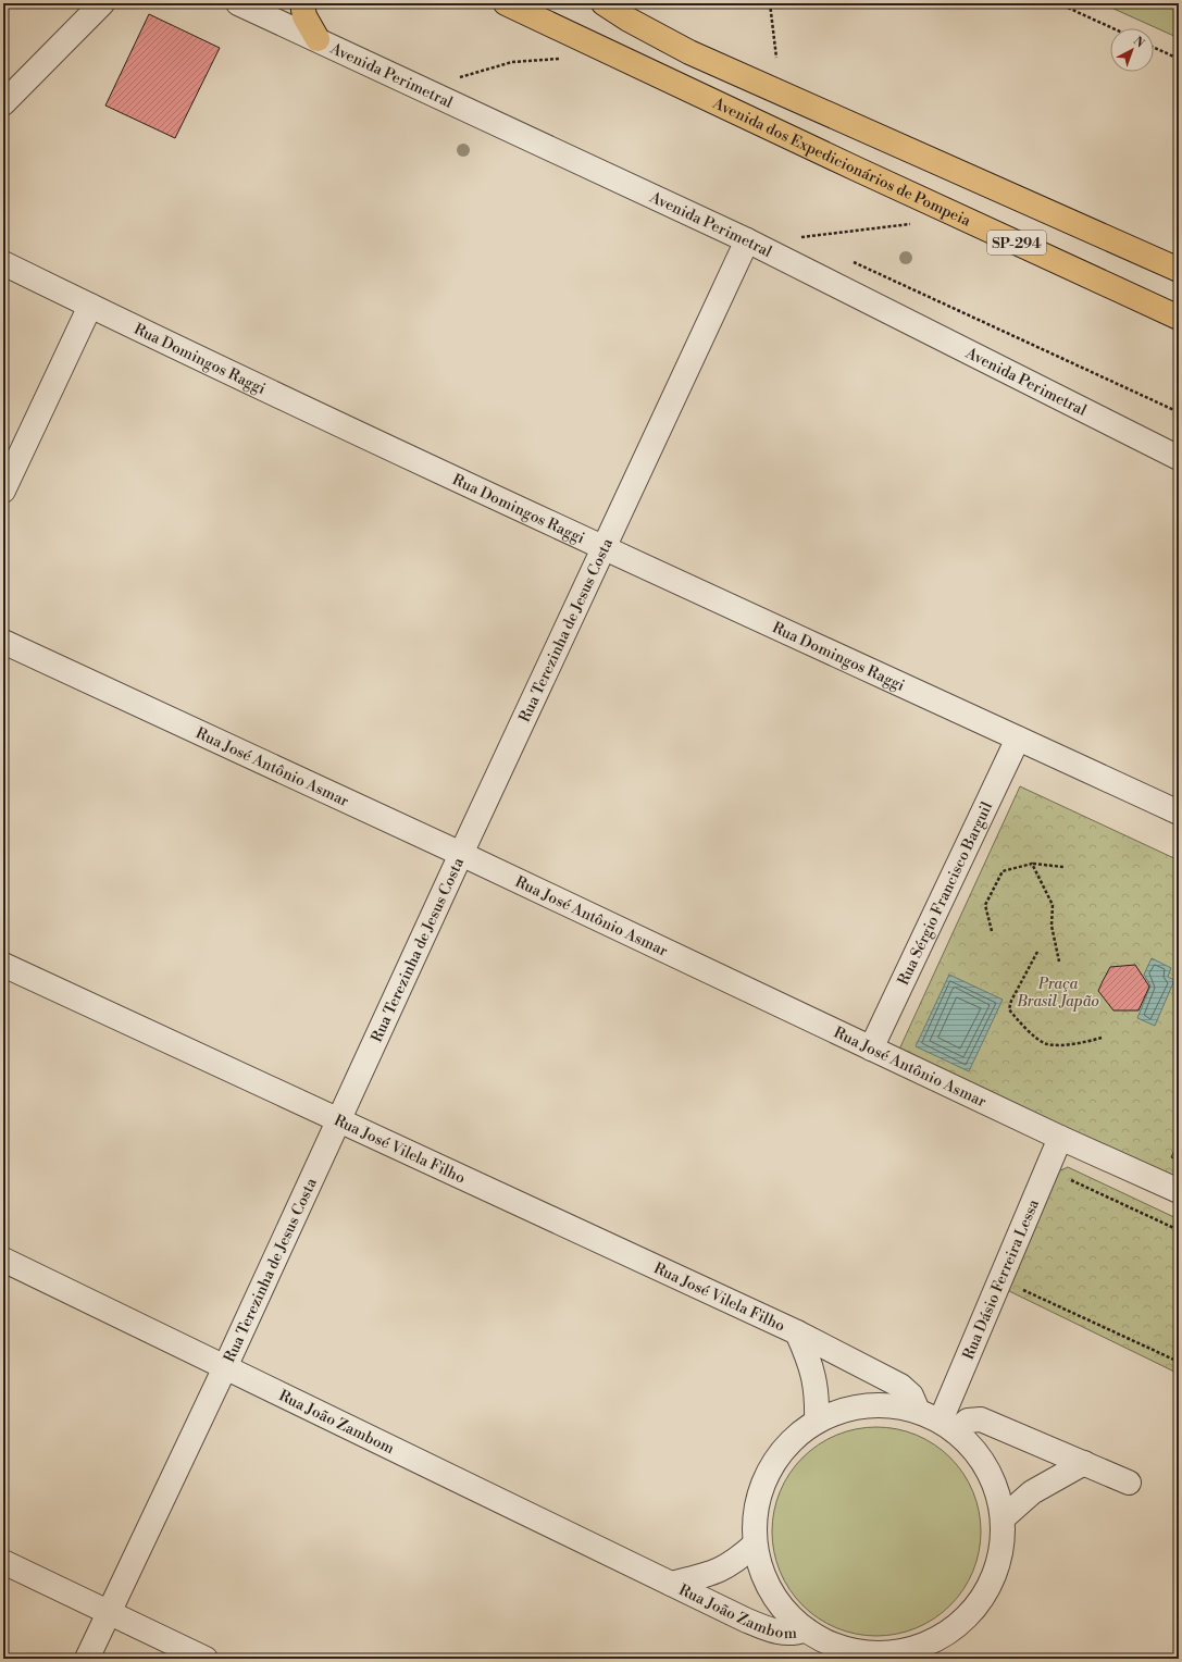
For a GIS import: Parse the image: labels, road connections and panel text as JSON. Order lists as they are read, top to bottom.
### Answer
{
  "streets": {
    "highway": ["Avenida dos Expedicionários de Pompeia", "SP-294"],
    "street": [
      "Avenida Perimetral",
      "Rua Domingos Raggi",
      "Rua Terezinha de Jesus Costa",
      "Rua José Antônio Asmar",
      "Rua Sérgio Francisco Barguil",
      "Rua José Vilela Filho",
      "Rua Dásio Ferreira Lessa",
      "Rua João Zambom"
    ]
  },
  "crossings": [
    ["Avenida Perimetral", "Rua Terezinha de Jesus Costa"],
    ["Rua Domingos Raggi", "Rua Terezinha de Jesus Costa"],
    ["Rua Domingos Raggi", "Rua Sérgio Francisco Barguil"],
    ["Rua Terezinha de Jesus Costa", "Rua José Antônio Asmar"],
    ["Rua Terezinha de Jesus Costa", "Rua José Vilela Filho"],
    ["Rua Terezinha de Jesus Costa", "Rua João Zambom"],
    ["Rua José Antônio Asmar", "Rua Sérgio Francisco Barguil"],
    ["Rua José Antônio Asmar", "Rua Dásio Ferreira Lessa"]
  ],
  "parks": ["Praça Brasil Japão"],
  "north": "top right"
}
